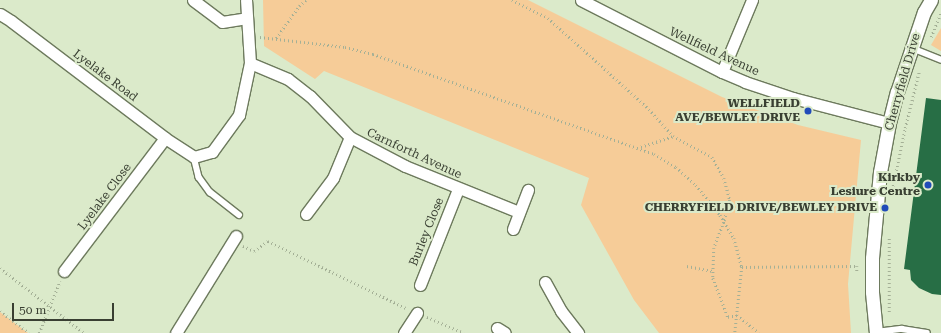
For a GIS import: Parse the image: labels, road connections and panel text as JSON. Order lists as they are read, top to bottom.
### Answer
{
  "streets": {
    "street": [
      "Wellfield Avenue",
      "Lyelake Road",
      "Cherryfield Drive",
      "Carnforth Avenue",
      "Lyelake Close",
      "Burley Close"
    ]
  },
  "crossings": [
    ["Wellfield Avenue", "Cherryfield Drive"],
    ["Lyelake Road", "Lyelake Close"],
    ["Carnforth Avenue", "Burley Close"]
  ],
  "places": ["WELLFIELD AVE/BEWLEY DRIVE", "Kirkby Lesiure Centre", "CHERRYFIELD DRIVE/BEWLEY DRIVE"],
  "scale_bar": "50 m"
}
